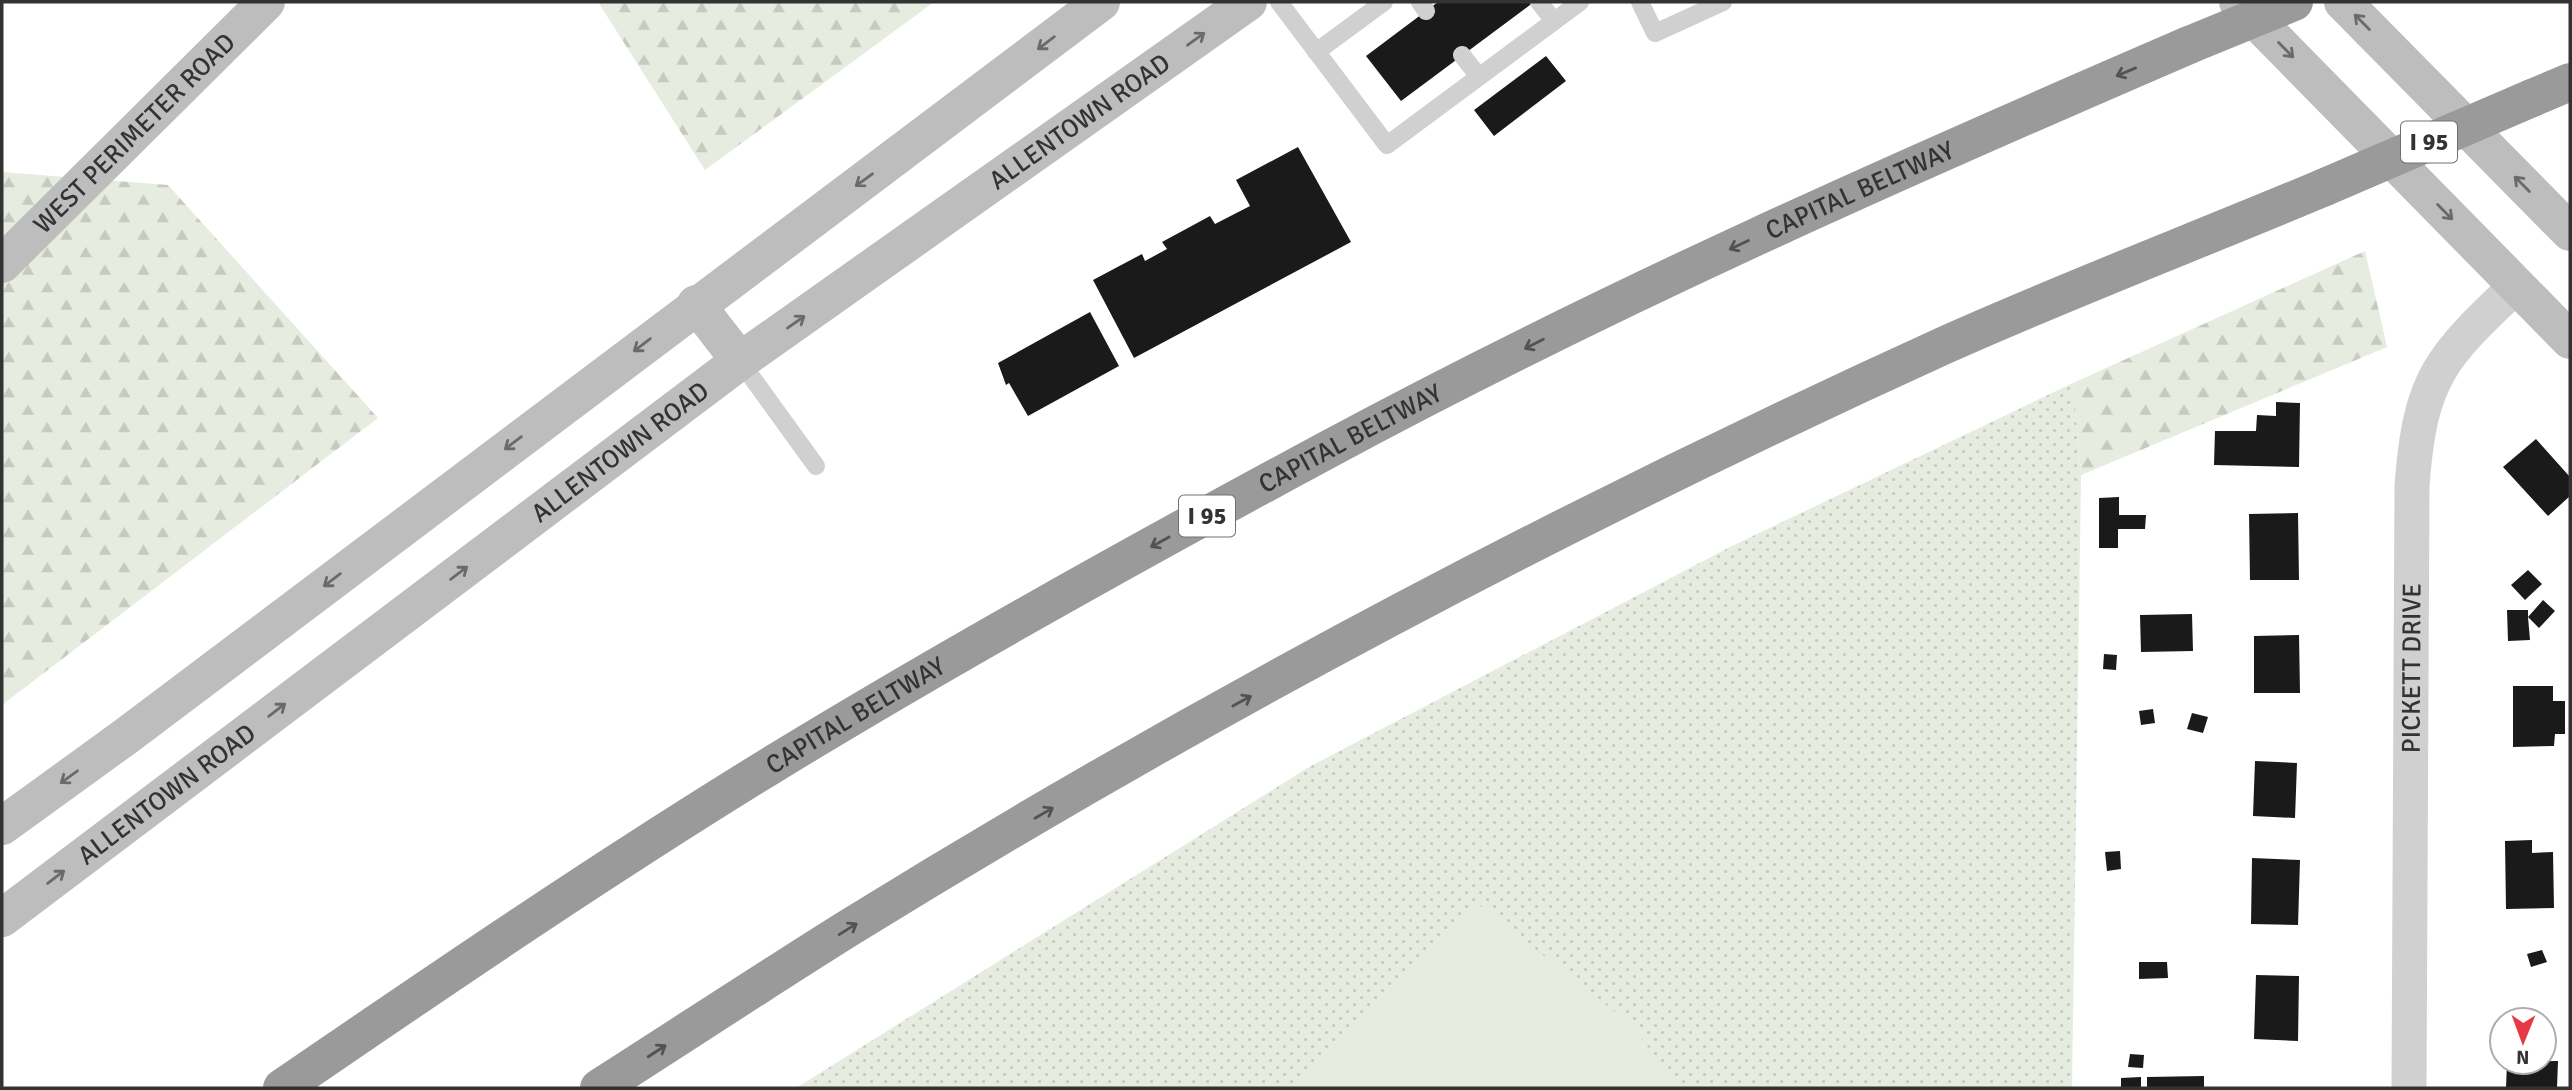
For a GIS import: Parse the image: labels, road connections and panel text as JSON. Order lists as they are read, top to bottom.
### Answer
{
  "streets": {
    "highway": ["I 95", "CAPITAL BELTWAY"],
    "main road": ["ALLENTOWN ROAD", "WEST PERIMETER ROAD"],
    "street": ["PICKETT DRIVE"]
  },
  "north": "bottom"
}
